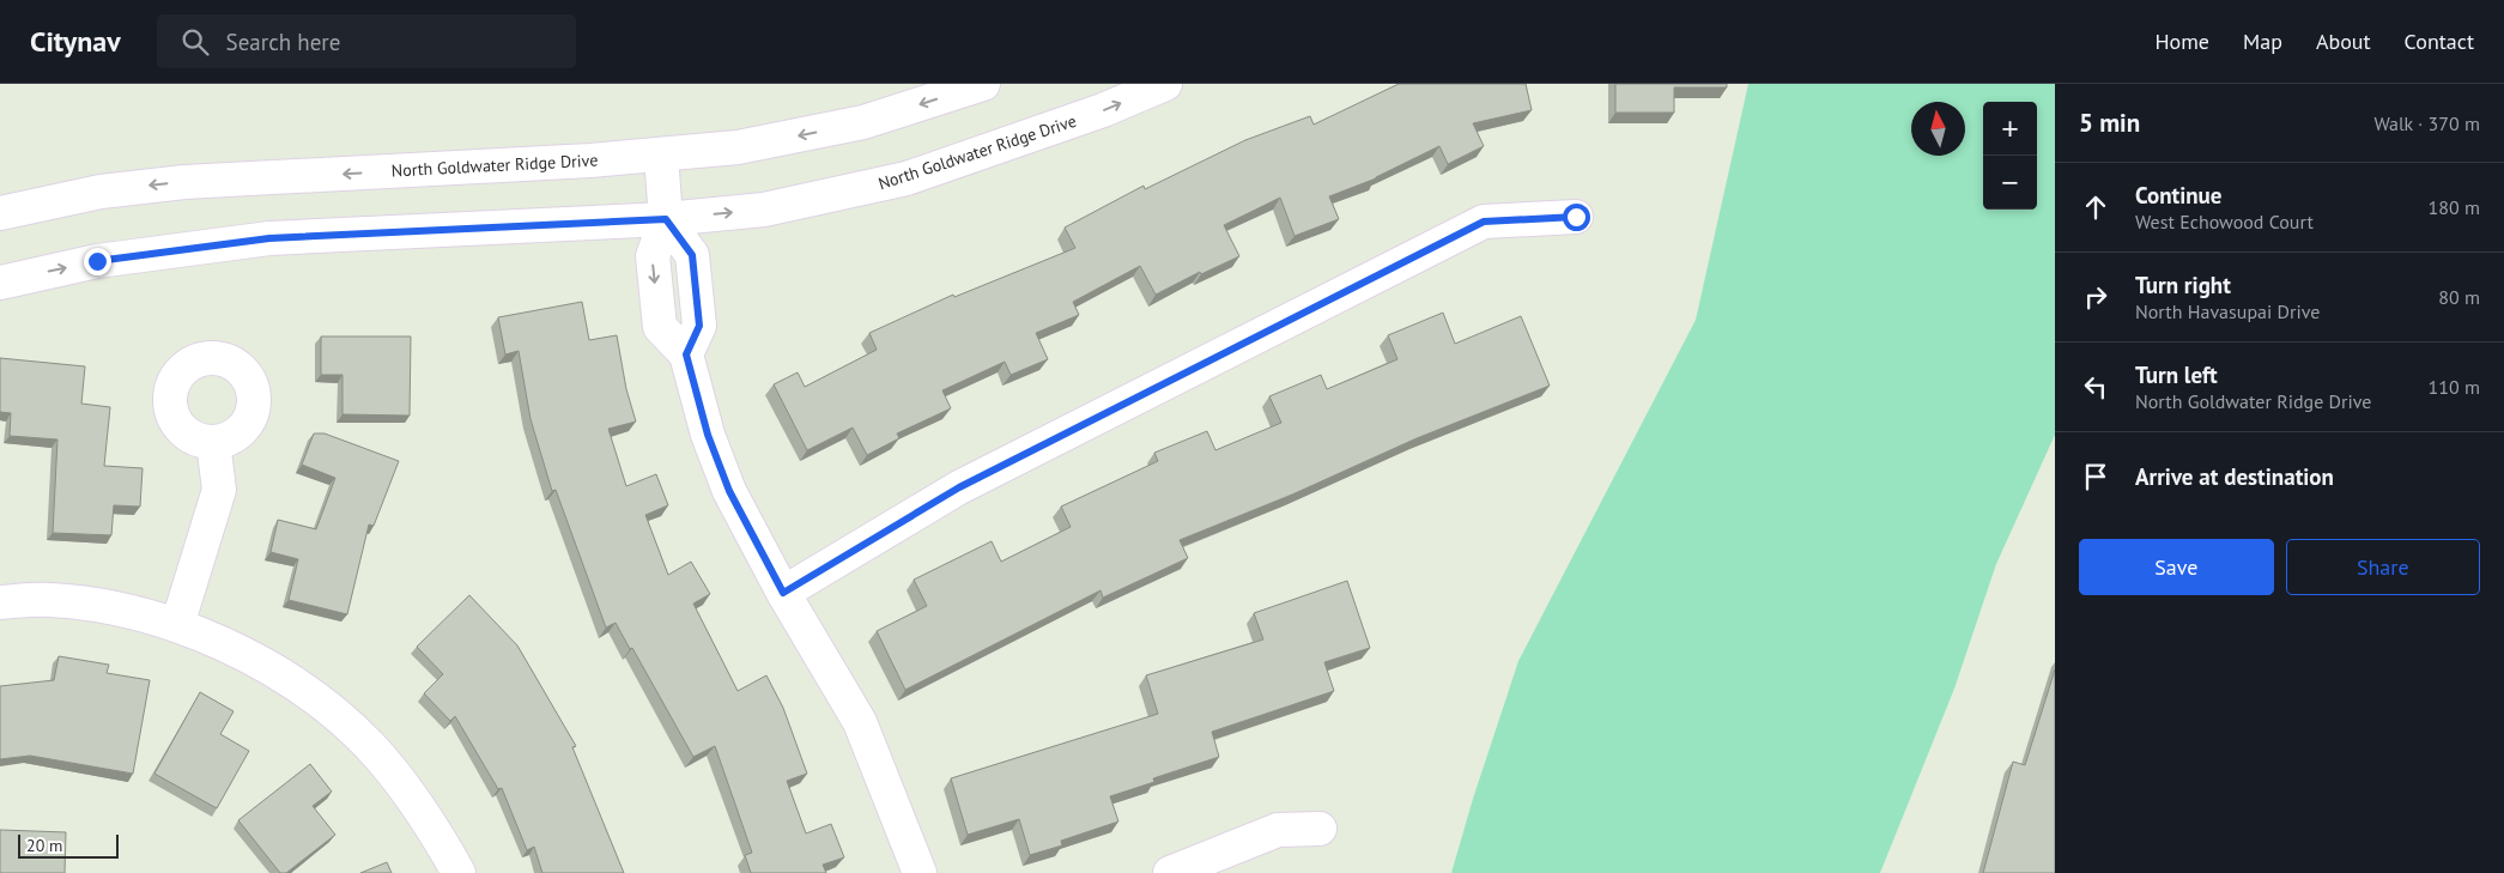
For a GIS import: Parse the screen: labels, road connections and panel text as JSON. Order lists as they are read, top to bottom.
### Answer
{
  "streets": {
    "street": ["North Goldwater Ridge Drive"]
  },
  "scale_bar": "20 m",
  "north": "top",
  "page": {
    "header": "Citynav",
    "search": "Search here",
    "nav": [
      "Home",
      "Map",
      "About",
      "Contact"
    ],
    "heading": ["5 min", "Walk · 370 m"],
    "map_buttons": ["+", "−"],
    "list": [
      ["Continue", "West Echowood Court", "180 m"],
      ["Turn right", "North Havasupai Drive", "80 m"],
      ["Turn left", "North Goldwater Ridge Drive", "110 m"],
      "Arrive at destination"
    ],
    "buttons": ["Save", "Share"],
    "scale": "20 m"
  }
}
